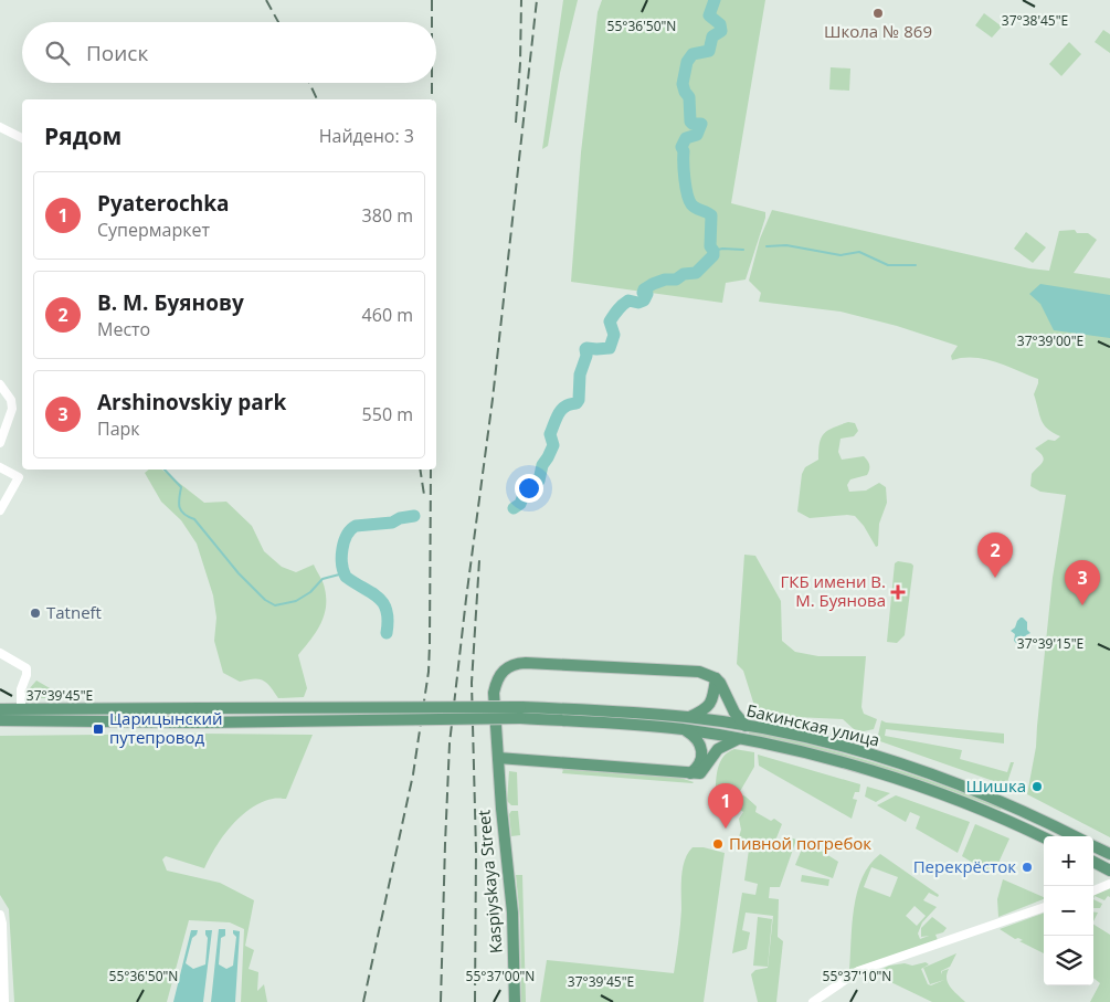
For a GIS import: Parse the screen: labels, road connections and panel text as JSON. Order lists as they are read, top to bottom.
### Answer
{
  "streets": {
    "main road": ["Бакинская улица", "Kaspiyskaya Street"]
  },
  "places": {
    "other": [
      "Школа № 869",
      "Tatneft",
      "Шишка",
      "Пивной погребок",
      "Перекрёсток"
    ],
    "health": ["ГКБ имени В. М. Буянова"],
    "transit": ["Царицынский путепровод"]
  },
  "page": {
    "search": "Поиск",
    "heading": ["Рядом", "Найдено: 3"],
    "list": [
      {
        "mark": "1",
        "name": "Pyaterochka",
        "note": "Супермаркет",
        "value": "380 m"
      },
      {
        "mark": "2",
        "name": "В. М. Буянову",
        "note": "Место",
        "value": "460 m"
      },
      {
        "mark": "3",
        "name": "Arshinovskiy park",
        "note": "Парк",
        "value": "550 m"
      }
    ],
    "pins": ["2", "3", "1"],
    "map_buttons": ["+", "−"]
  },
  "coordinates": [
    "37°38'45\"E",
    "55°36'50\"N",
    "37°39'00\"E",
    "37°39'15\"E",
    "37°39'45\"E",
    "55°37'00\"N",
    "55°37'10\"N"
  ]
}
